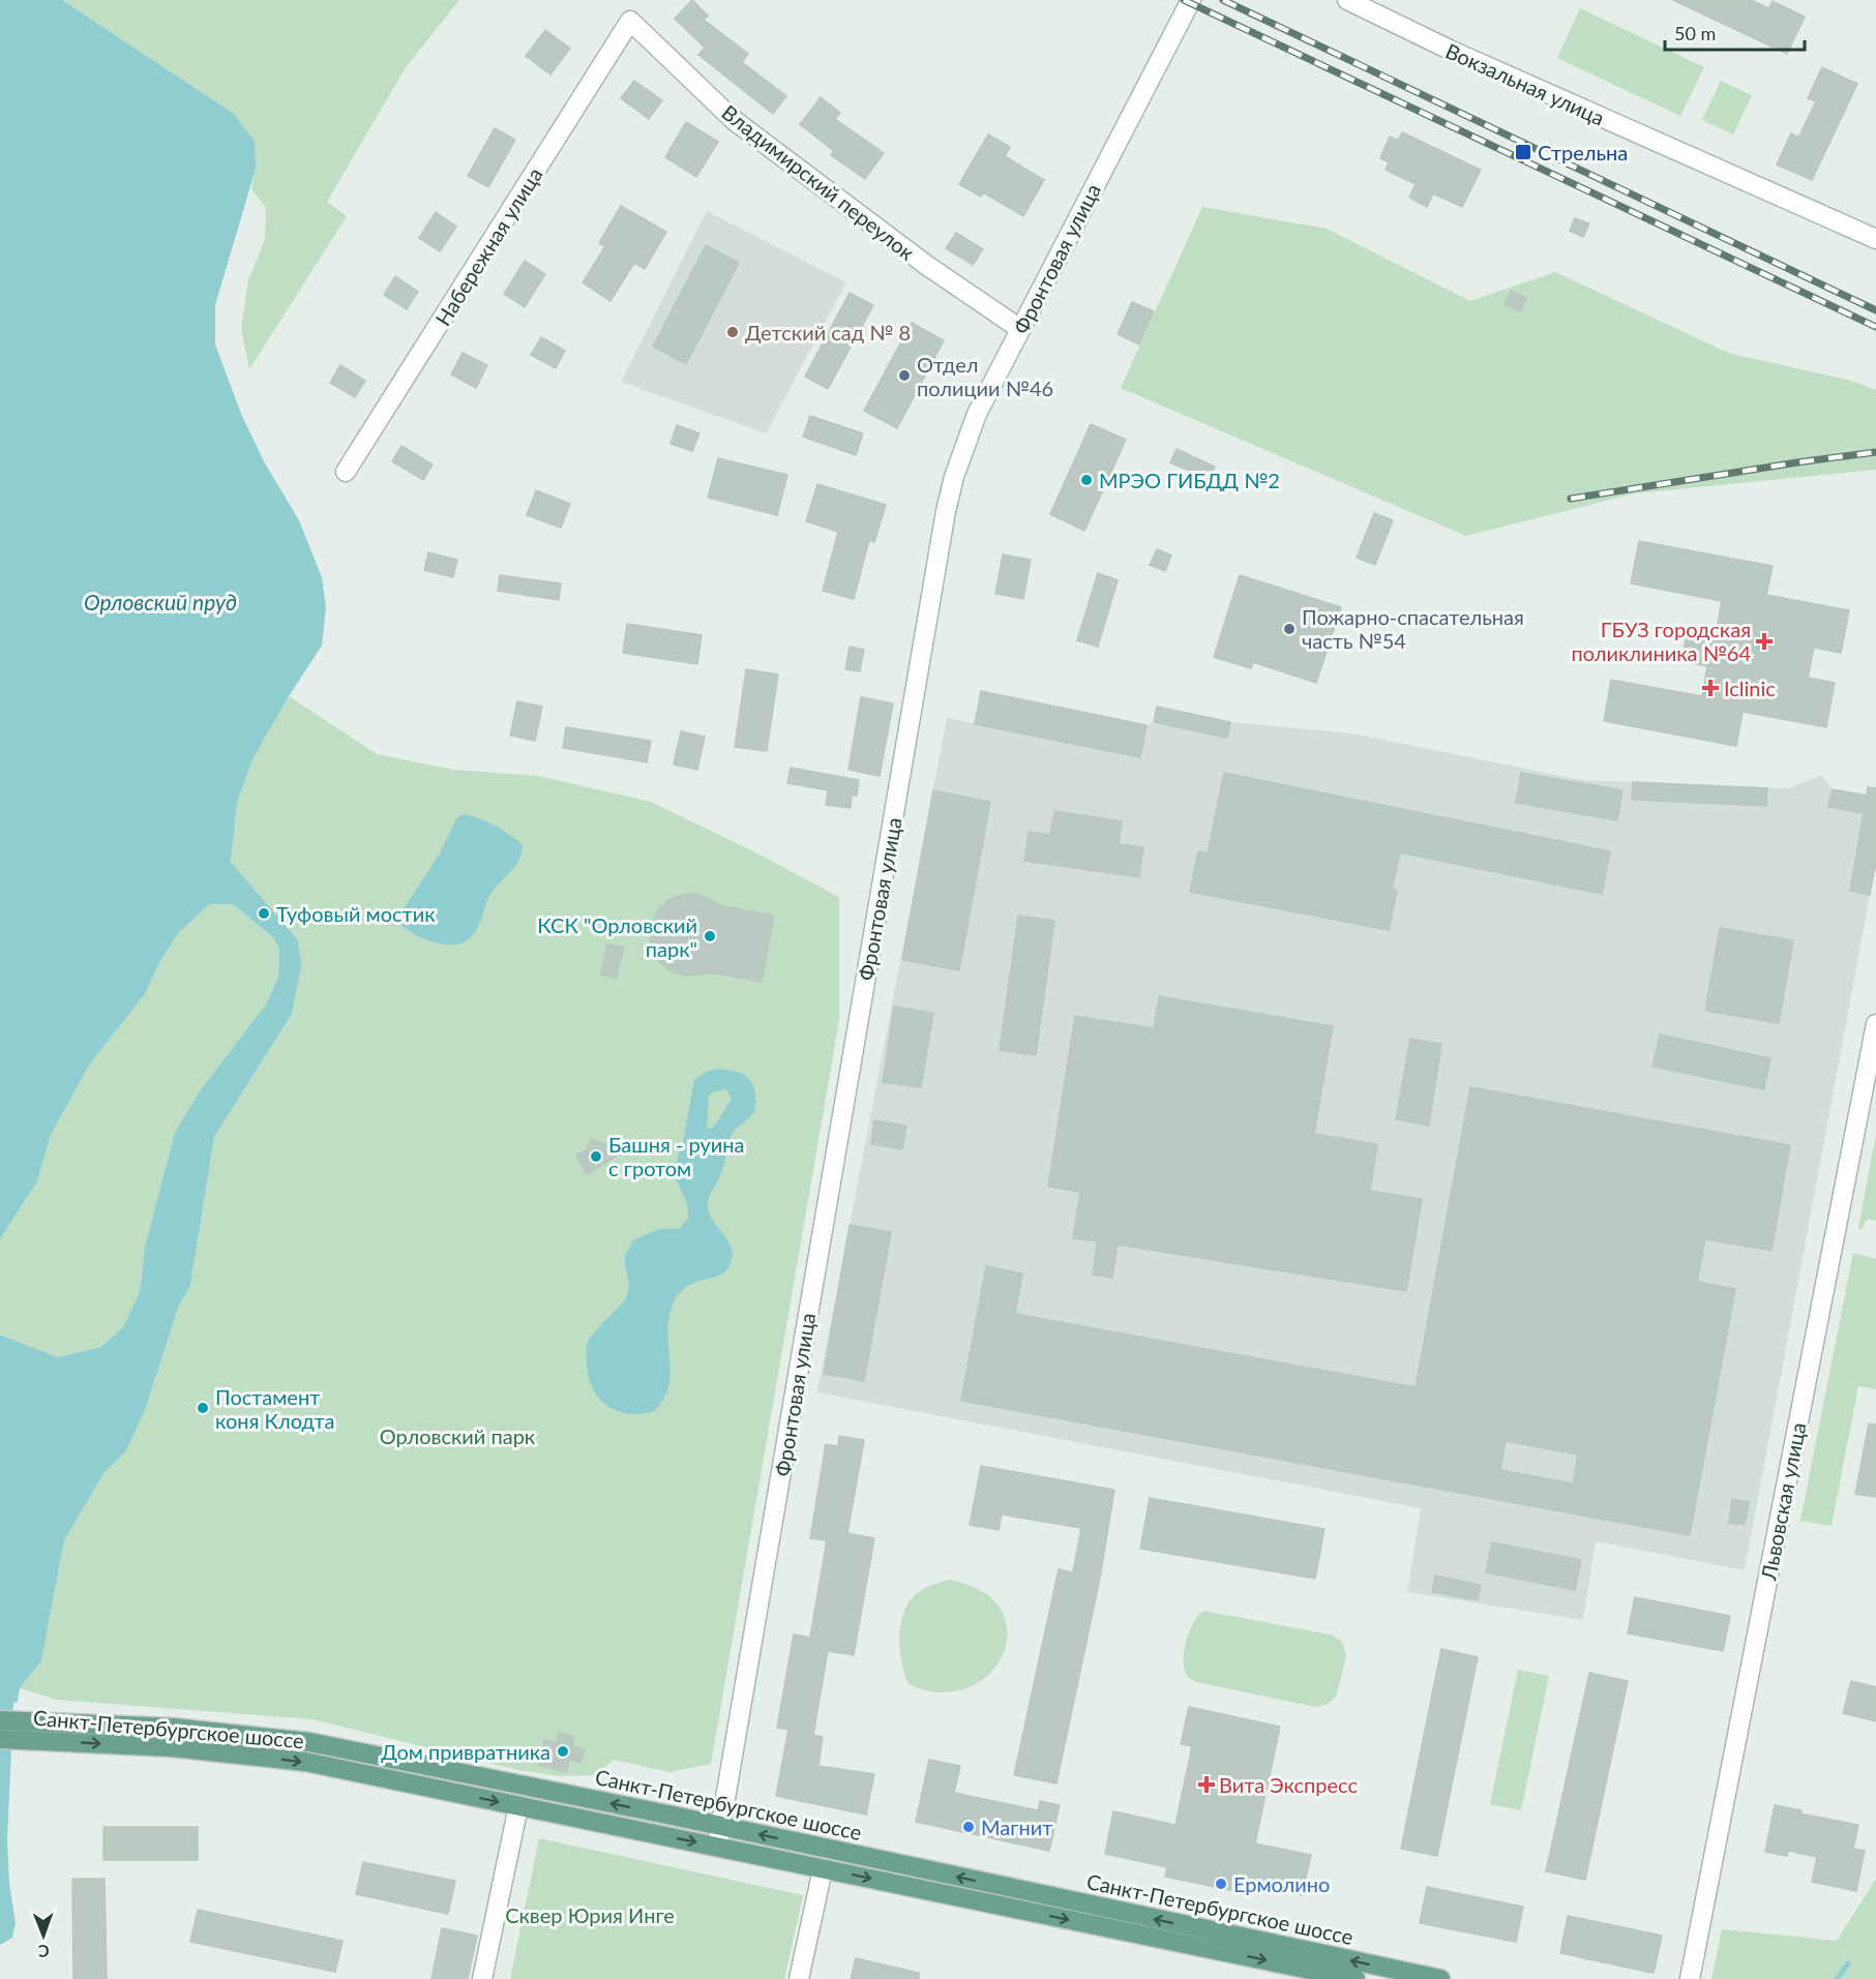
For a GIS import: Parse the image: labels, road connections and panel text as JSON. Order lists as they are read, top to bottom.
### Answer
{
  "streets": {
    "main road": ["Санкт-Петербургское шоссе"],
    "street": [
      "Вокзальная улица",
      "Владимирский переулок",
      "Набережная улица",
      "Фронтовая улица",
      "Львовская улица"
    ]
  },
  "crossings": [
    ["Владимирский переулок", "Набережная улица"],
    ["Владимирский переулок", "Фронтовая улица"],
    ["Фронтовая улица", "Санкт-Петербургское шоссе"]
  ],
  "water": ["Орловский пруд"],
  "parks": ["Орловский парк", "Сквер Юрия Инге"],
  "places": {
    "transit": ["Стрельна"],
    "other": [
      "Детский сад № 8",
      "Отдел полиции №46",
      "МРЭО ГИБДД №2",
      "Пожарно-спасательная часть №54",
      "Туфовый мостик",
      "КСК \"Орловский парк\"",
      "Башня - руина с гротом",
      "Постамент коня Клодта",
      "Дом привратника",
      "Магнит",
      "Ермолино"
    ],
    "health": ["ГБУЗ городская поликлиника №64", "Iclinic", "Вита Экспресс"]
  },
  "scale_bar": "50 m",
  "north": "bottom"
}
